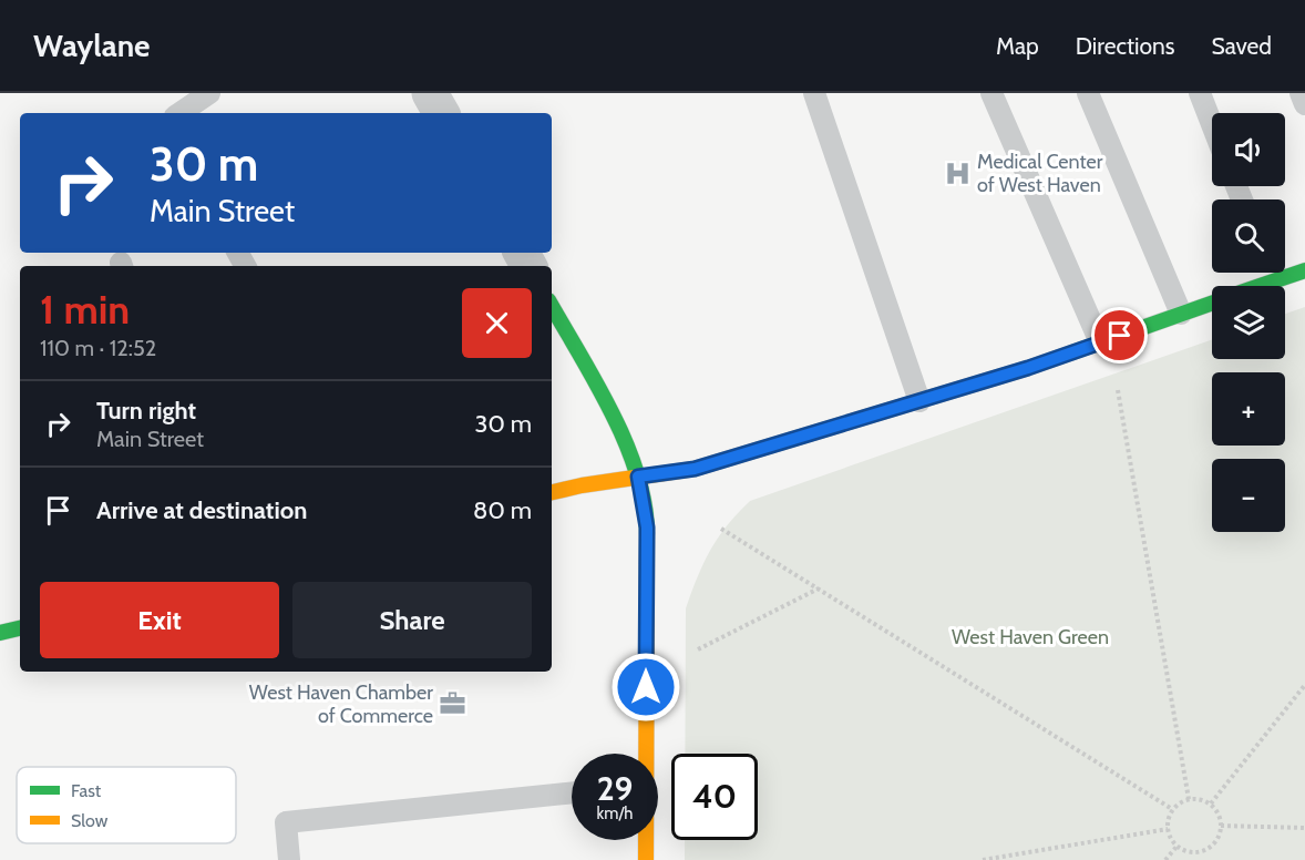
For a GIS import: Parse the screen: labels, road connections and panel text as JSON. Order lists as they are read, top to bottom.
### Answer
{
  "parks": ["West Haven Green"],
  "places": {
    "hospital": ["Medical Center of West Haven"],
    "office": ["West Haven Chamber of Commerce"]
  },
  "legend": ["Fast", "Slow"],
  "page": {
    "header": "Waylane",
    "nav": ["Map", "Directions", "Saved"],
    "map_buttons": ["+", "−"],
    "turn": ["30 m", "Main Street"],
    "heading": ["1 min", "110 m · 12:52"],
    "list": [
      {
        "name": "Turn right",
        "note": "Main Street",
        "value": "30 m"
      },
      {
        "name": "Arrive at destination",
        "value": "80 m"
      }
    ],
    "buttons": ["Exit", "Share"],
    "speed": "29 km/h",
    "limit": "40"
  }
}
